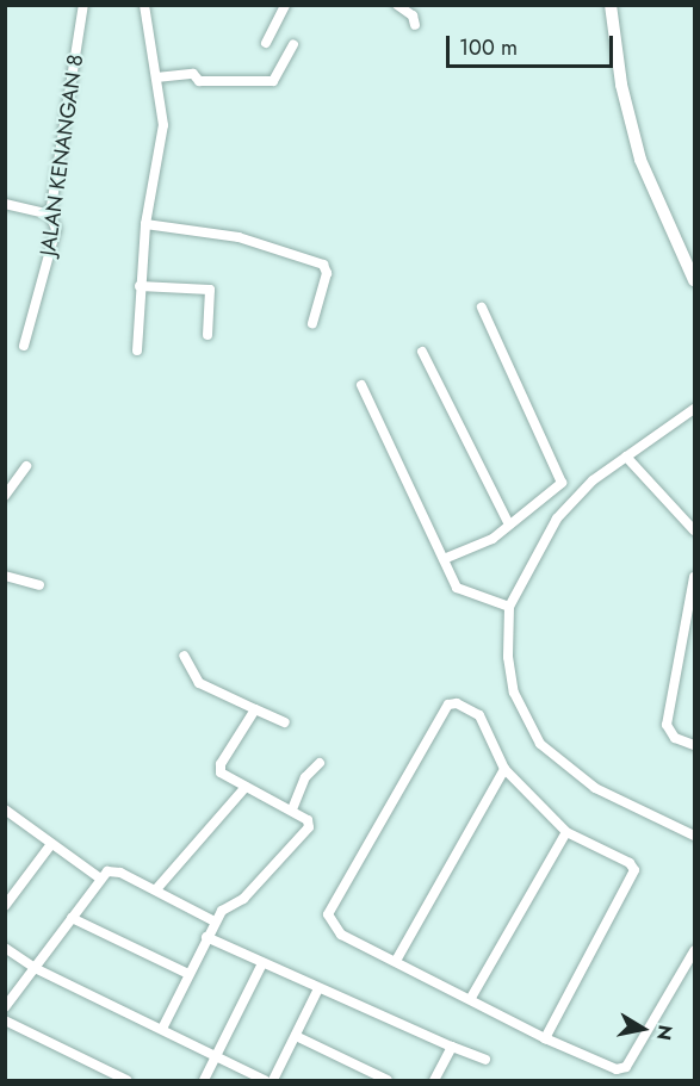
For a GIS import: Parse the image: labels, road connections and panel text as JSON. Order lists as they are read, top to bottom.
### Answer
{
  "streets": {
    "street": ["JALAN KENANGAN 8"]
  },
  "scale_bar": "100 m",
  "north": "right"
}
